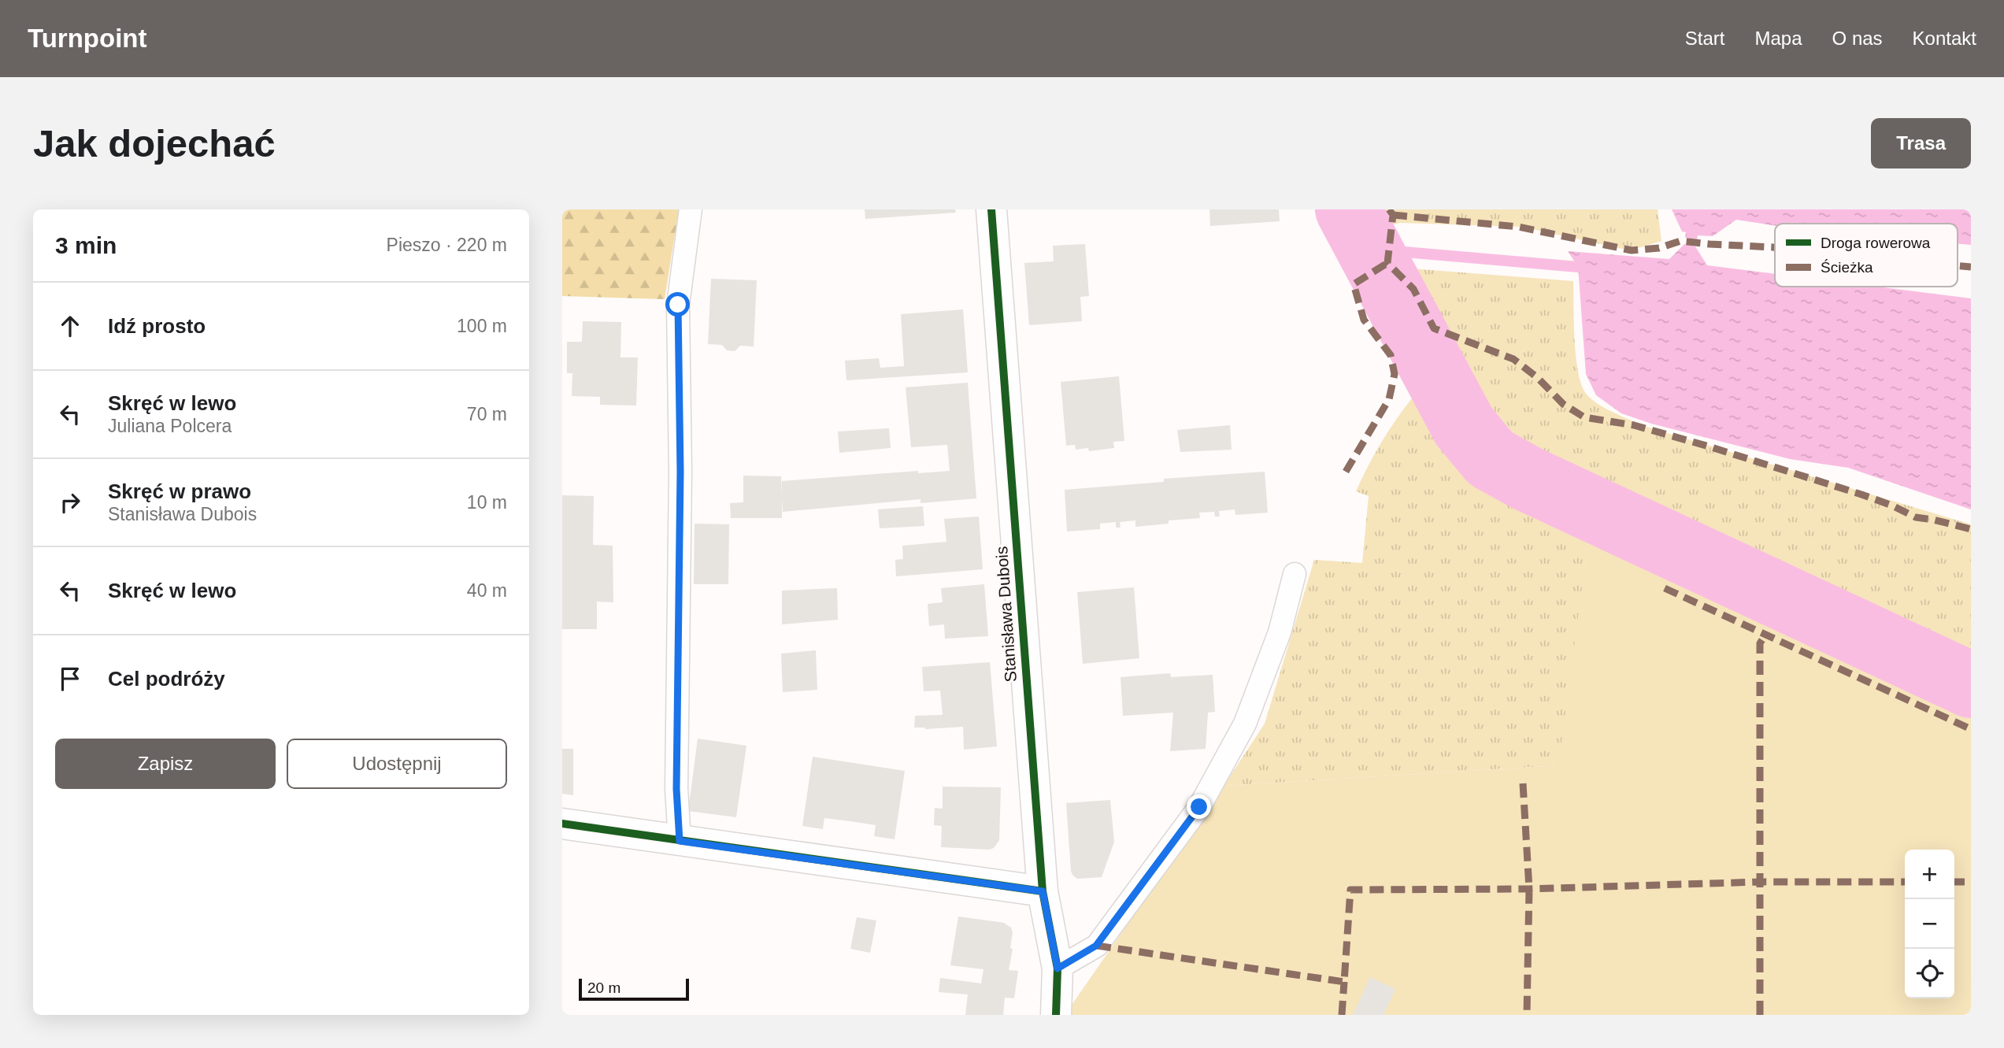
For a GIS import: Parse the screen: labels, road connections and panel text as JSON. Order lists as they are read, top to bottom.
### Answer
{
  "streets": {
    "street": ["Stanisława Dubois"]
  },
  "legend": ["Droga rowerowa", "Ścieżka"],
  "scale_bar": "20 m",
  "page": {
    "header": "Turnpoint",
    "nav": [
      "Start",
      "Mapa",
      "O nas",
      "Kontakt"
    ],
    "buttons": [
      "Trasa",
      ["Zapisz", "Udostępnij"]
    ],
    "title": "Jak dojechać",
    "heading": ["3 min", "Pieszo · 220 m"],
    "list": [
      ["Idź prosto", "100 m"],
      ["Skręć w lewo", "Juliana Polcera", "70 m"],
      ["Skręć w prawo", "Stanisława Dubois", "10 m"],
      ["Skręć w lewo", "40 m"],
      "Cel podróży"
    ],
    "map_buttons": ["+", "−"],
    "scale": "20 m"
  }
}
